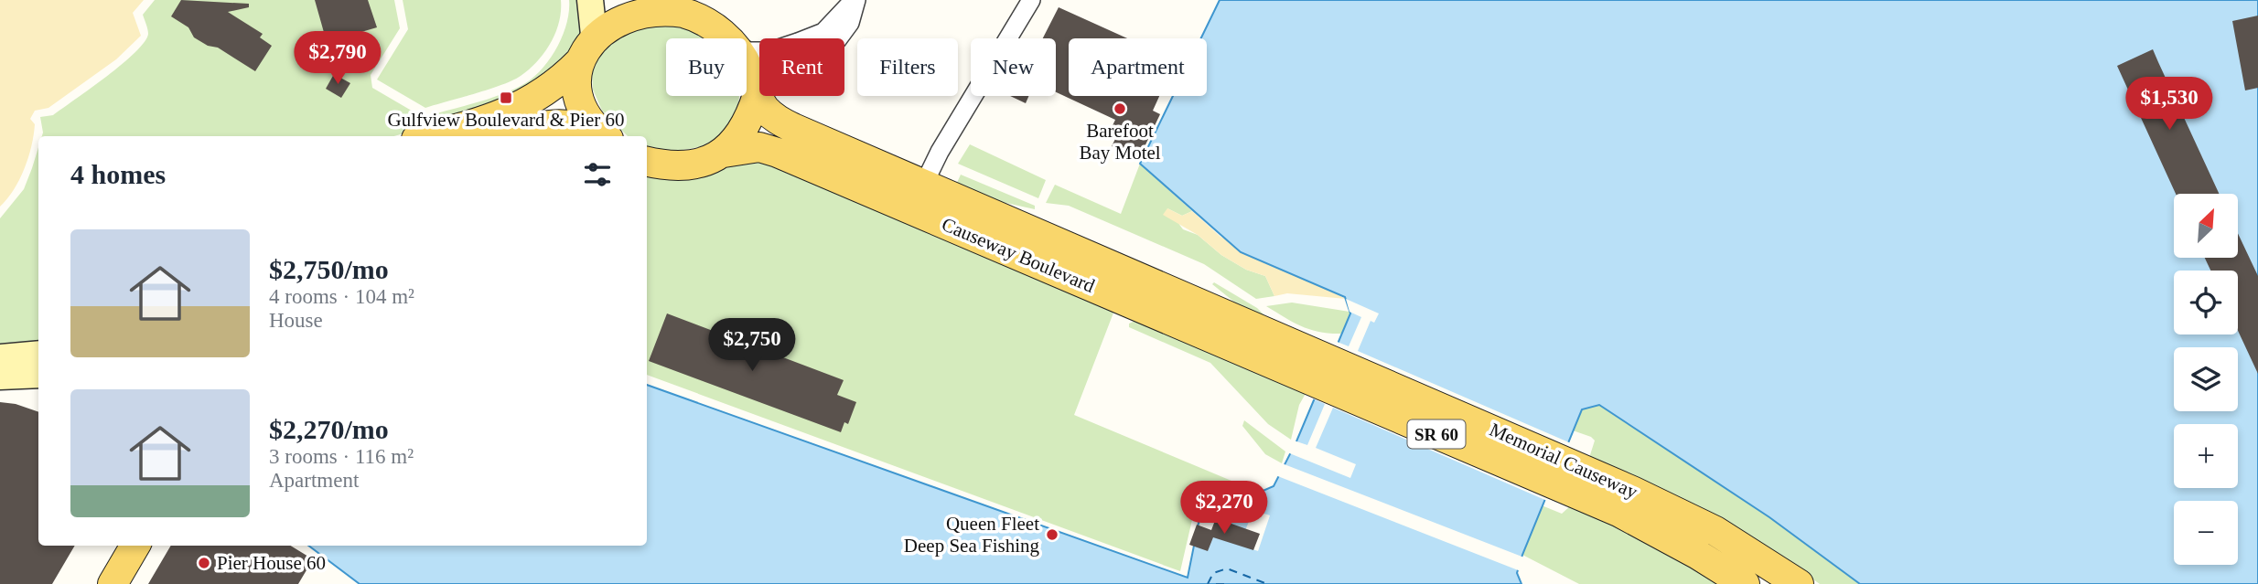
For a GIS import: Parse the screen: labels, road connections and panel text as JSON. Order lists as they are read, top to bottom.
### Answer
{
  "streets": {
    "main road": ["Causeway Boulevard", "SR 60", "Memorial Causeway"]
  },
  "crossings": [
    ["Causeway Boulevard", "Memorial Causeway"]
  ],
  "places": {
    "transit": ["Gulfview Boulevard & Pier 60"],
    "other": ["Barefoot Bay Motel", "Queen Fleet Deep Sea Fishing", "Pier House 60"]
  },
  "north": "top right",
  "page": {
    "price": [
      "$2,790",
      "$1,530",
      "$2,750",
      "$2,270"
    ],
    "chip": [
      "Buy",
      "Rent",
      "Filters",
      "New",
      "Apartment"
    ],
    "heading": "4 homes",
    "map_buttons": ["+", "−"],
    "list": [
      {
        "name": "$2,750/mo",
        "note": "4 rooms · 104 m² · House"
      },
      {
        "name": "$2,270/mo",
        "note": "3 rooms · 116 m² · Apartment"
      }
    ]
  }
}
